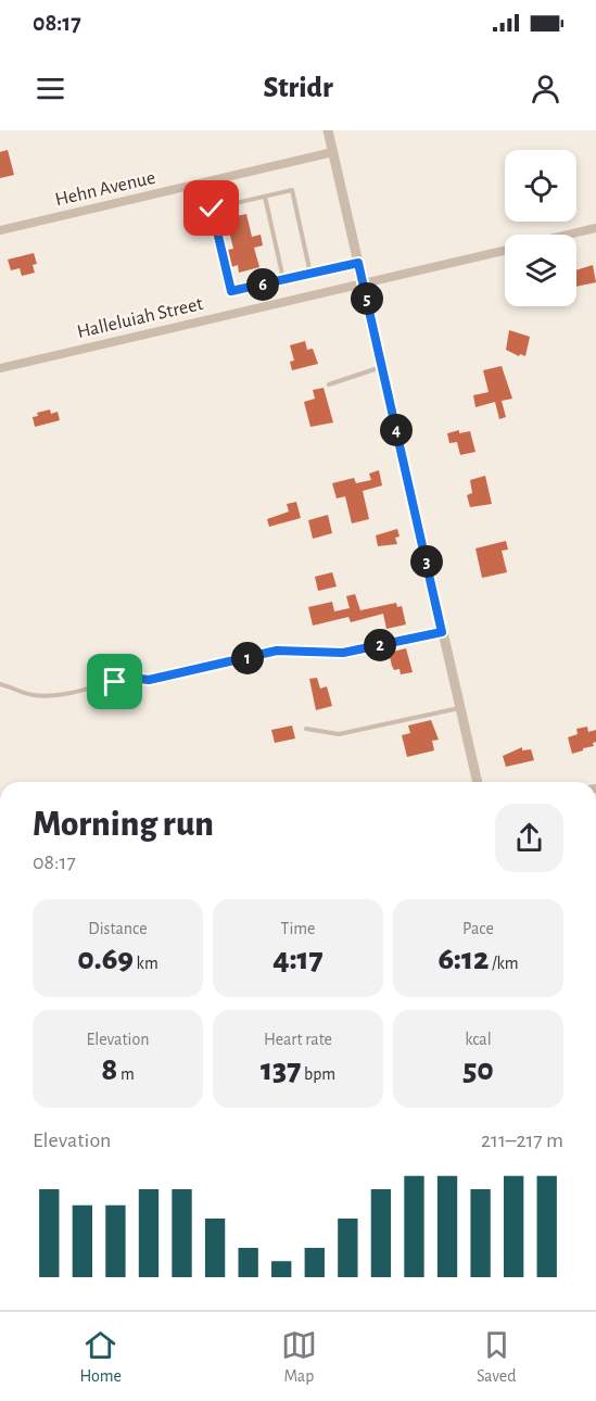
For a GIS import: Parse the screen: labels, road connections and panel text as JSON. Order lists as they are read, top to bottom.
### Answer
{
  "streets": {
    "street": ["Hehn Avenue", "Halleluiah Street"]
  },
  "page": {
    "status": "08:17",
    "header": "Stridr",
    "pins": [
      "6",
      "5",
      "4",
      "3",
      "2",
      "1"
    ],
    "heading": ["Morning run", "08:17"],
    "stats": [
      ["Distance", "0.69 km"],
      ["Time", "4:17"],
      ["Pace", "6:12 /km"],
      ["Elevation", "8 m"],
      ["Heart rate", "137 bpm"],
      ["kcal", "50"]
    ],
    "chart": ["Elevation", "211–217 m"],
    "tabs": ["Home", "Map", "Saved"]
  }
}
